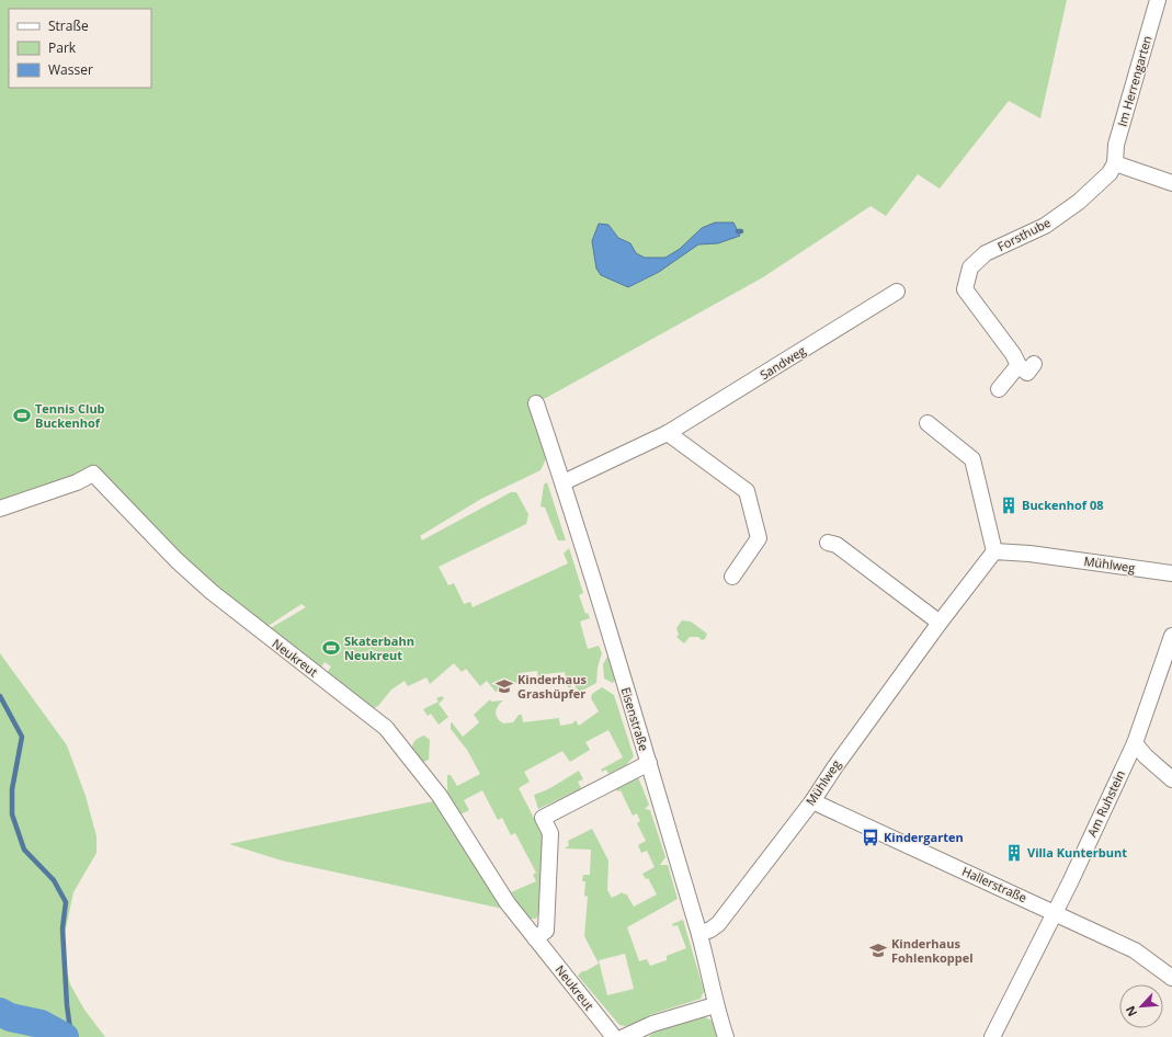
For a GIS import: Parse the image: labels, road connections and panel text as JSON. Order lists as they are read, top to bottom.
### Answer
{
  "streets": {
    "street": [
      "Im Herrengarten",
      "Forsthube",
      "Sandweg",
      "Mühlweg",
      "Neukreut",
      "Eisenstraße",
      "Am Ruhstein",
      "Hallerstraße"
    ]
  },
  "crossings": [
    ["Im Herrengarten", "Forsthube"],
    ["Sandweg", "Eisenstraße"],
    ["Mühlweg", "Eisenstraße"],
    ["Mühlweg", "Hallerstraße"],
    ["Am Ruhstein", "Hallerstraße"]
  ],
  "places": {
    "sports": ["Tennis Club Buckenhof", "Skaterbahn Neukreut"],
    "building": ["Buckenhof 08", "Villa Kunterbunt"],
    "school or university": ["Kinderhaus Grashüpfer", "Kinderhaus Fohlenkoppel"],
    "bus stop": ["Kindergarten"]
  },
  "legend": ["Straße", "Park", "Wasser"],
  "north": "bottom left"
}
